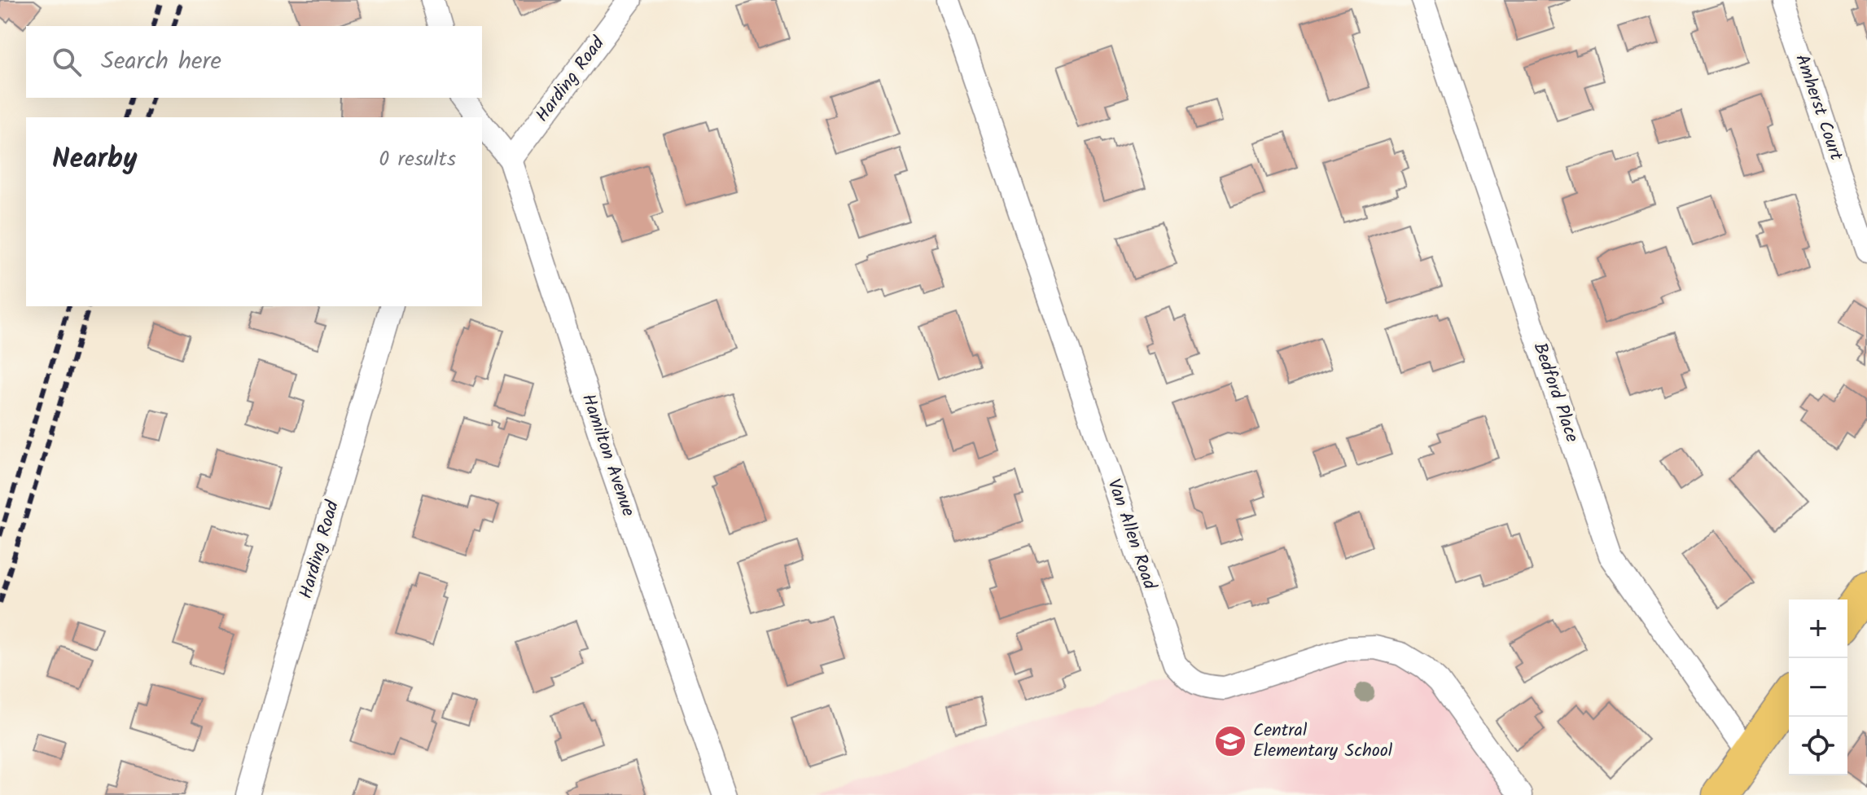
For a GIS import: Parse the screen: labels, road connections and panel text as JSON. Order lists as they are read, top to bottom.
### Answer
{
  "streets": {
    "street": [
      "Harding Road",
      "Amherst Court",
      "Bedford Place",
      "Hamilton Avenue",
      "Van Allen Road"
    ]
  },
  "crossings": [
    ["Harding Road", "Hamilton Avenue"]
  ],
  "places": {
    "school or university": ["Central Elementary School"]
  },
  "page": {
    "search": "Search here",
    "heading": ["Nearby", "0 results"],
    "map_buttons": ["+", "−"]
  }
}
